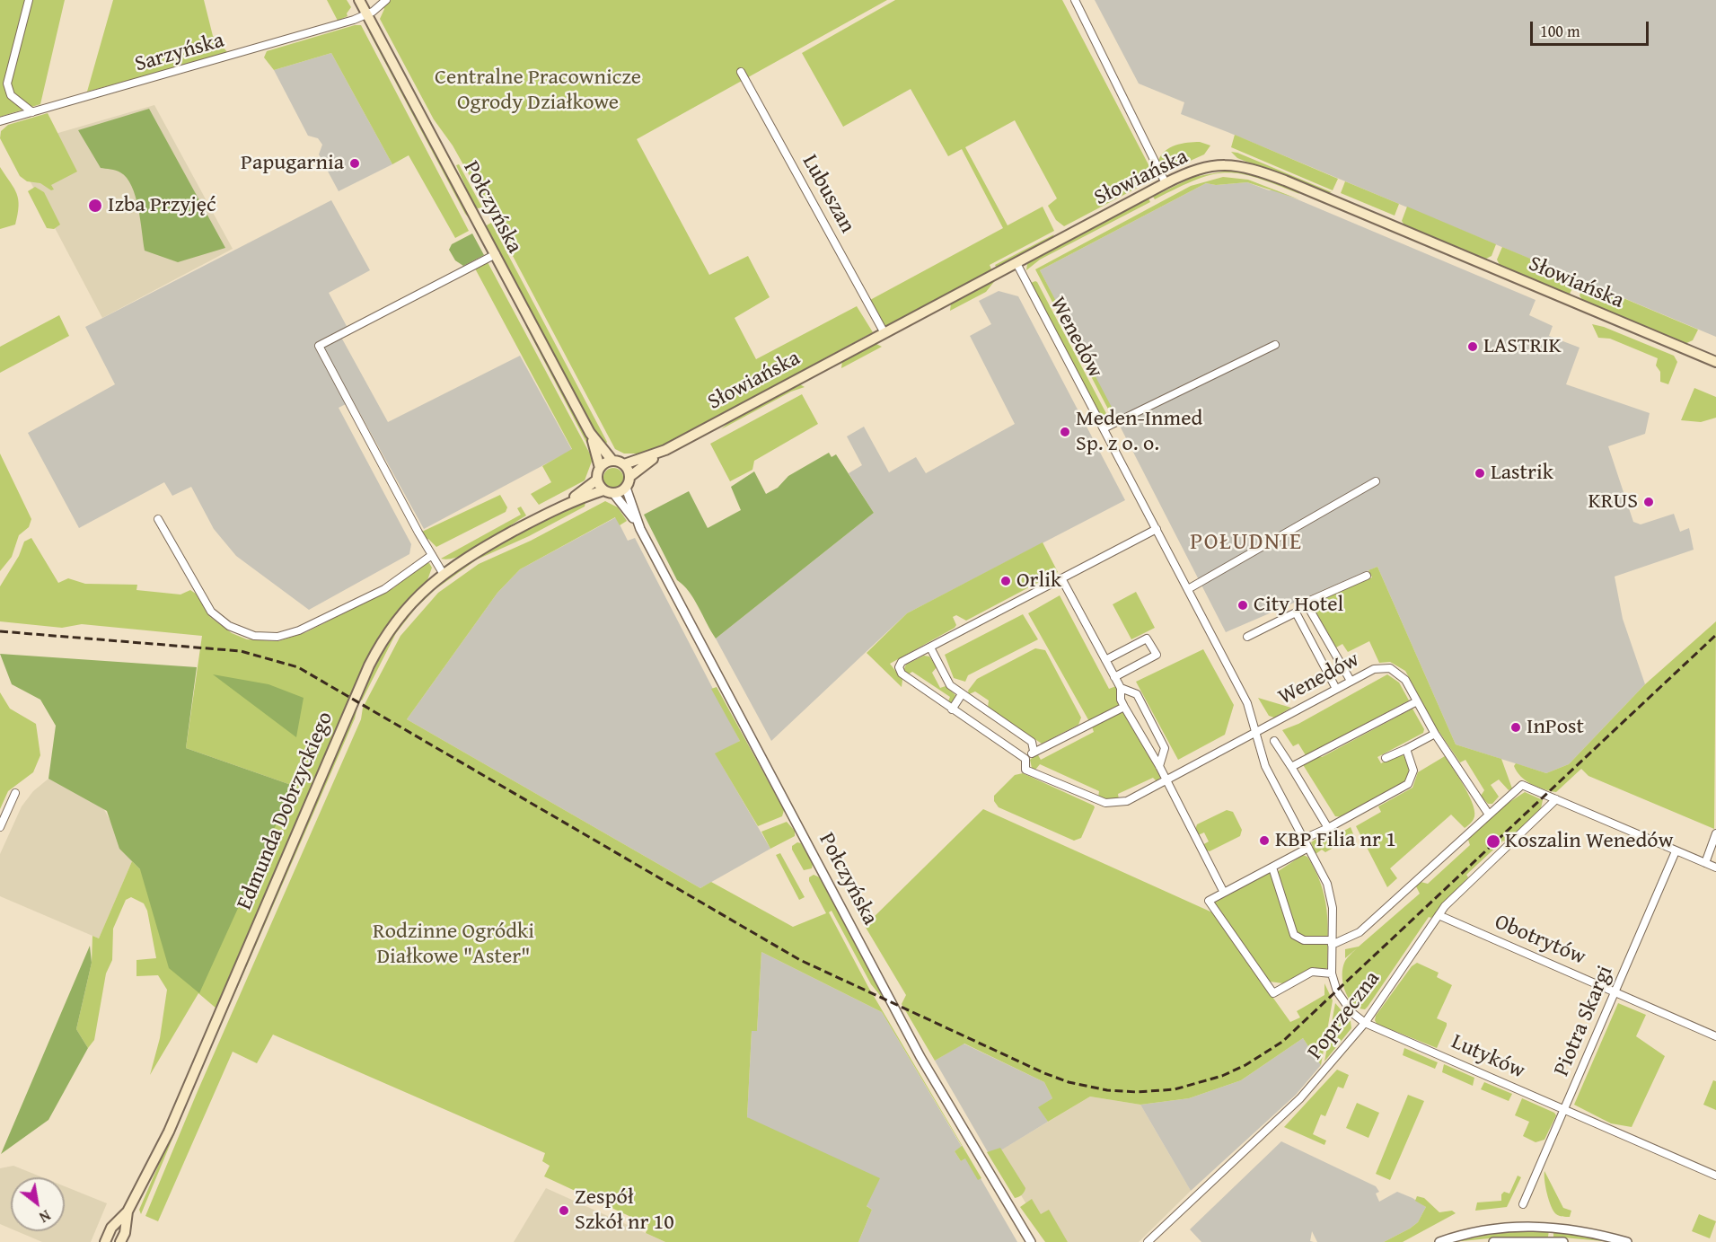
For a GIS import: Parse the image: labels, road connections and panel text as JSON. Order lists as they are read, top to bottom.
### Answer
{
  "streets": {
    "main road": ["Słowiańska", "Połczyńska", "Edmunda Dobrzyckiego"],
    "street": [
      "Sarzyńska",
      "Lubuszan",
      "Wenedów",
      "Obotrytów",
      "Poprzeczna",
      "Piotra Skargi",
      "Lutyków"
    ]
  },
  "crossings": [
    ["Sarzyńska", "Połczyńska"],
    ["Słowiańska", "Lubuszan"],
    ["Słowiańska", "Połczyńska"],
    ["Słowiańska", "Wenedów"],
    ["Słowiańska", "Edmunda Dobrzyckiego"],
    ["Połczyńska", "Edmunda Dobrzyckiego"],
    ["Wenedów", "Poprzeczna"],
    ["Wenedów", "Lutyków"],
    ["Obotrytów", "Poprzeczna"],
    ["Obotrytów", "Piotra Skargi"],
    ["Poprzeczna", "Lutyków"],
    ["Piotra Skargi", "Lutyków"]
  ],
  "districts": ["POŁUDNIE"],
  "parks": ["Centralne Pracownicze Ogrody Działkowe", "Rodzinne Ogródki Diałkowe \"Aster\""],
  "places": [
    "Papugarnia",
    "Izba Przyjęć",
    "LASTRIK",
    "Meden-Inmed Sp. z o. o.",
    "Lastrik",
    "KRUS",
    "Orlik",
    "City Hotel",
    "InPost",
    "KBP Filia nr 1",
    "Koszalin Wenedów",
    "Zespół Szkół nr 10"
  ],
  "scale_bar": "100 m",
  "north": "bottom right"
}
